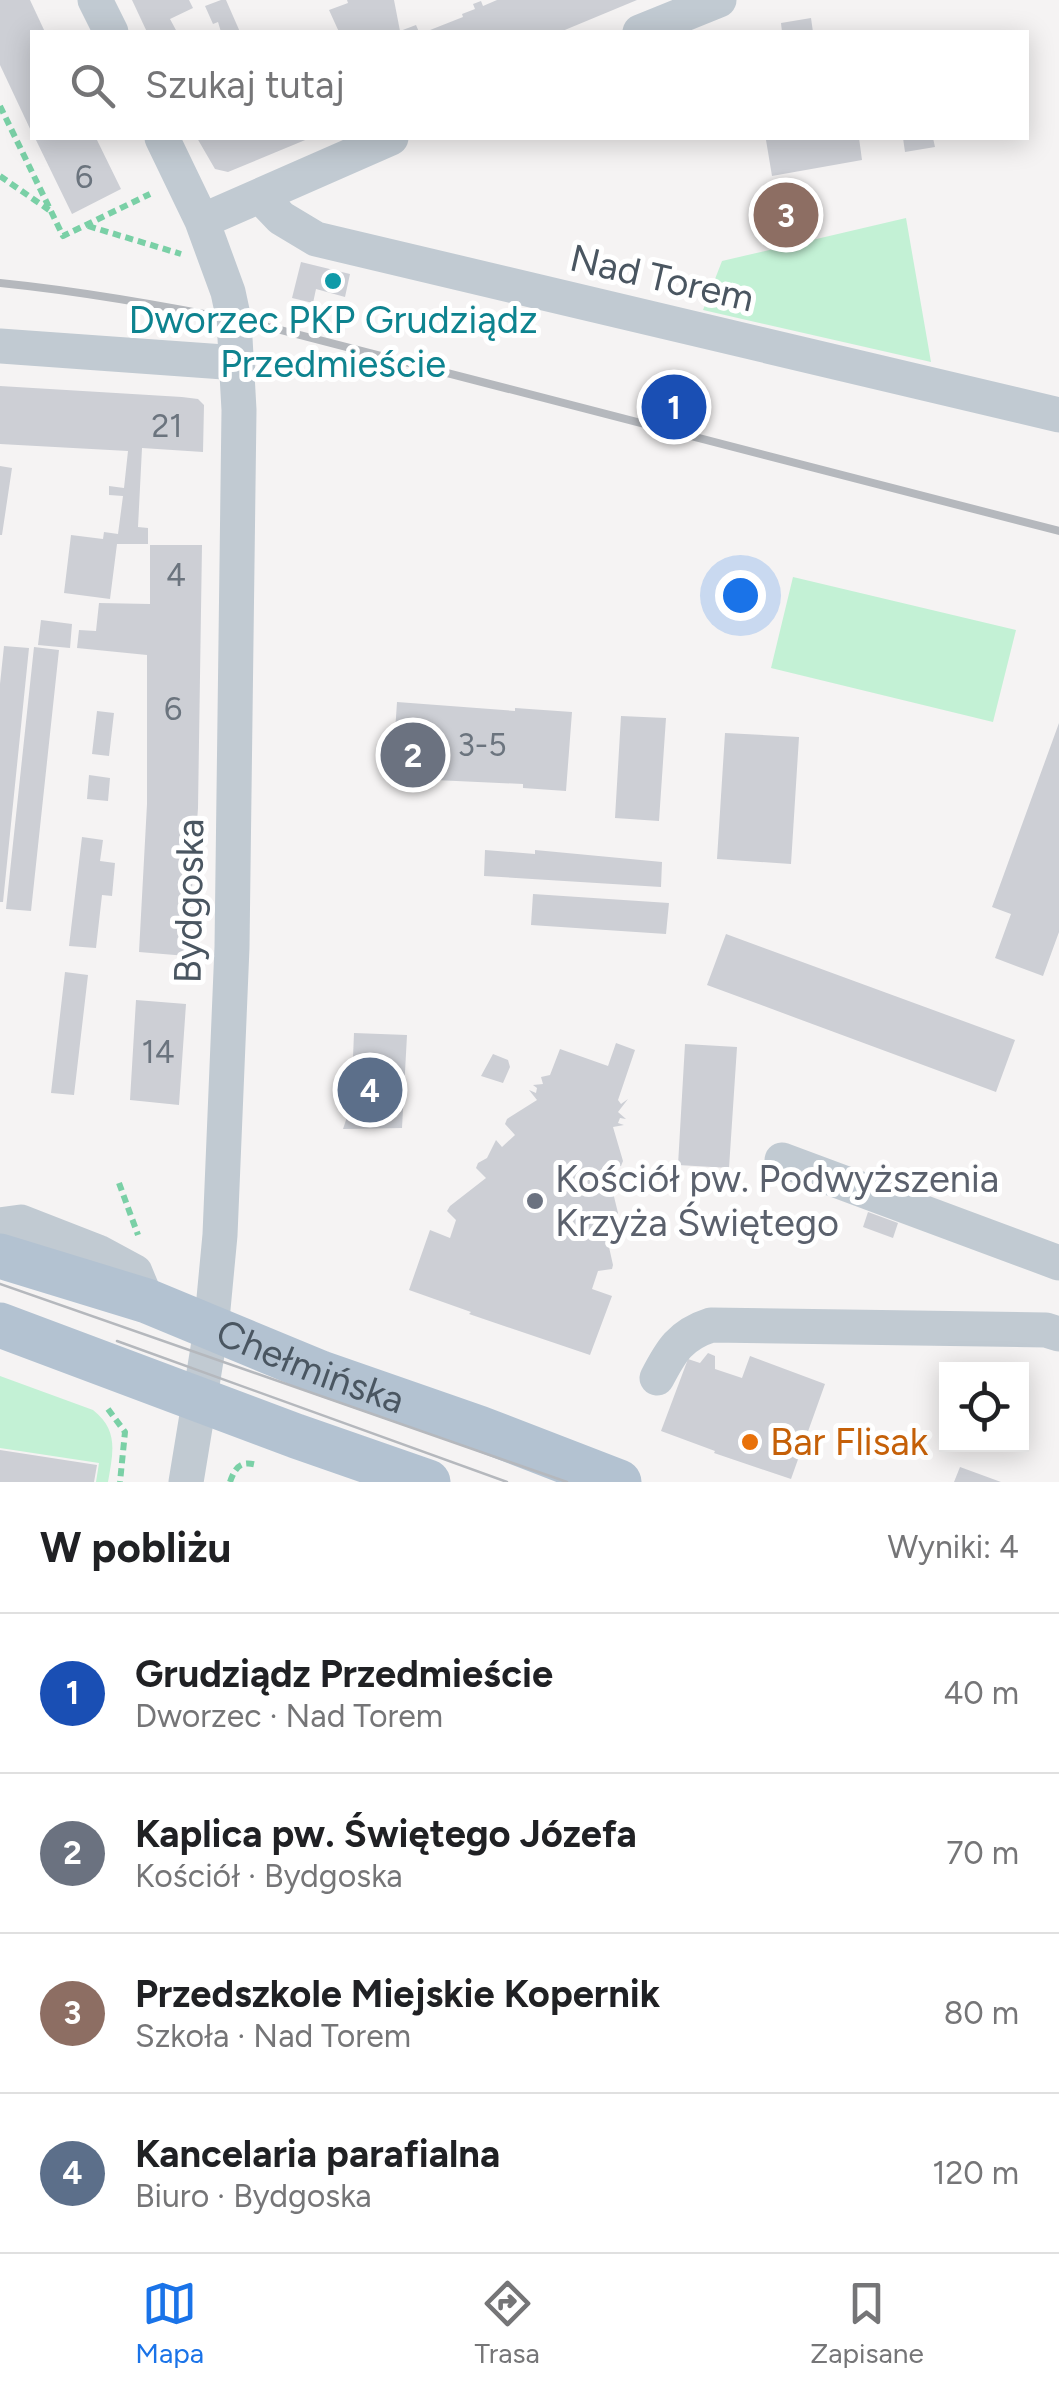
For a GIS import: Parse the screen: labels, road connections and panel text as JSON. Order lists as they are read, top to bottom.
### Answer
{
  "streets": {
    "main road": ["Chełmińska"],
    "street": ["Nad Torem", "Bydgoska"]
  },
  "crossings": [
    ["Bydgoska", "Chełmińska"]
  ],
  "places": ["Dworzec PKP Grudziądz Przedmieście", "Kościół pw. Podwyższenia Krzyża Świętego", "Bar Flisak"],
  "house_numbers": [
    "6",
    "21",
    "4",
    "6",
    "3-5",
    "14"
  ],
  "page": {
    "search": "Szukaj tutaj",
    "pins": [
      "3",
      "1",
      "2",
      "4"
    ],
    "heading": ["W pobliżu", "Wyniki: 4"],
    "list": [
      {
        "mark": "1",
        "name": "Grudziądz Przedmieście",
        "note": "Dworzec · Nad Torem",
        "value": "40 m"
      },
      {
        "mark": "2",
        "name": "Kaplica pw. Świętego Józefa",
        "note": "Kościół · Bydgoska",
        "value": "70 m"
      },
      {
        "mark": "3",
        "name": "Przedszkole Miejskie Kopernik",
        "note": "Szkoła · Nad Torem",
        "value": "80 m"
      },
      {
        "mark": "4",
        "name": "Kancelaria parafialna",
        "note": "Biuro · Bydgoska",
        "value": "120 m"
      }
    ],
    "nav": ["Mapa", "Trasa", "Zapisane"]
  }
}
